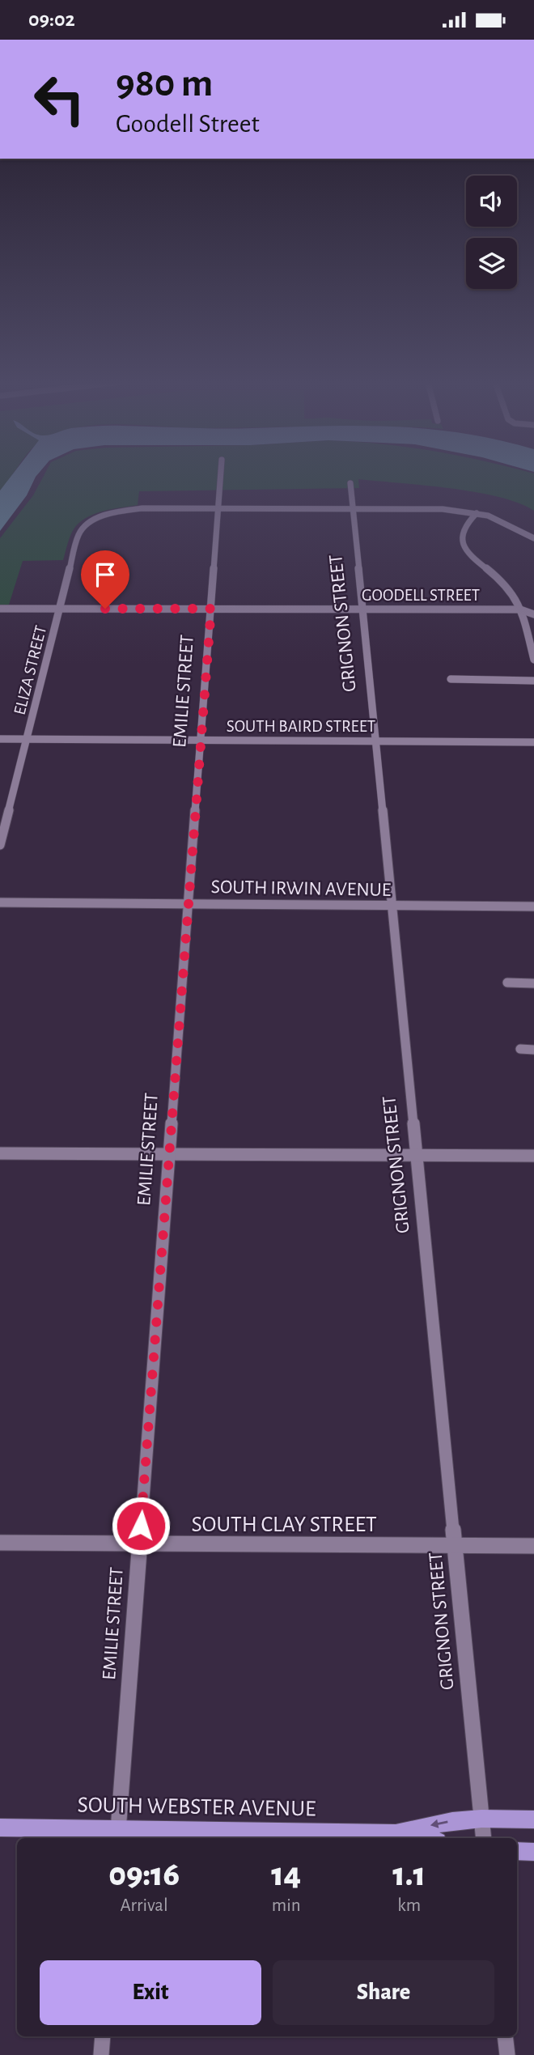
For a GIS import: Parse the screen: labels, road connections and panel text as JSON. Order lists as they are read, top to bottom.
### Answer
{
  "streets": {
    "main road": ["SOUTH WEBSTER AVENUE"],
    "street": [
      "GOODELL STREET",
      "GRIGNON STREET",
      "ELIZA STREET",
      "EMILIE STREET",
      "SOUTH BAIRD STREET",
      "SOUTH IRWIN AVENUE",
      "SOUTH CLAY STREET"
    ]
  },
  "crossings": [
    ["GOODELL STREET", "GRIGNON STREET"],
    ["GOODELL STREET", "ELIZA STREET"],
    ["GOODELL STREET", "EMILIE STREET"],
    ["GRIGNON STREET", "SOUTH BAIRD STREET"],
    ["GRIGNON STREET", "SOUTH IRWIN AVENUE"],
    ["GRIGNON STREET", "SOUTH CLAY STREET"],
    ["GRIGNON STREET", "SOUTH WEBSTER AVENUE"],
    ["ELIZA STREET", "SOUTH BAIRD STREET"],
    ["EMILIE STREET", "SOUTH BAIRD STREET"],
    ["EMILIE STREET", "SOUTH IRWIN AVENUE"],
    ["EMILIE STREET", "SOUTH CLAY STREET"],
    ["EMILIE STREET", "SOUTH WEBSTER AVENUE"]
  ],
  "page": {
    "status": "09:02",
    "turn": ["980 m", "Goodell Street"],
    "eta": [
      "09:16",
      "Arrival",
      "14",
      "min",
      "1.1",
      "km"
    ],
    "buttons": ["Exit", "Share"]
  }
}
